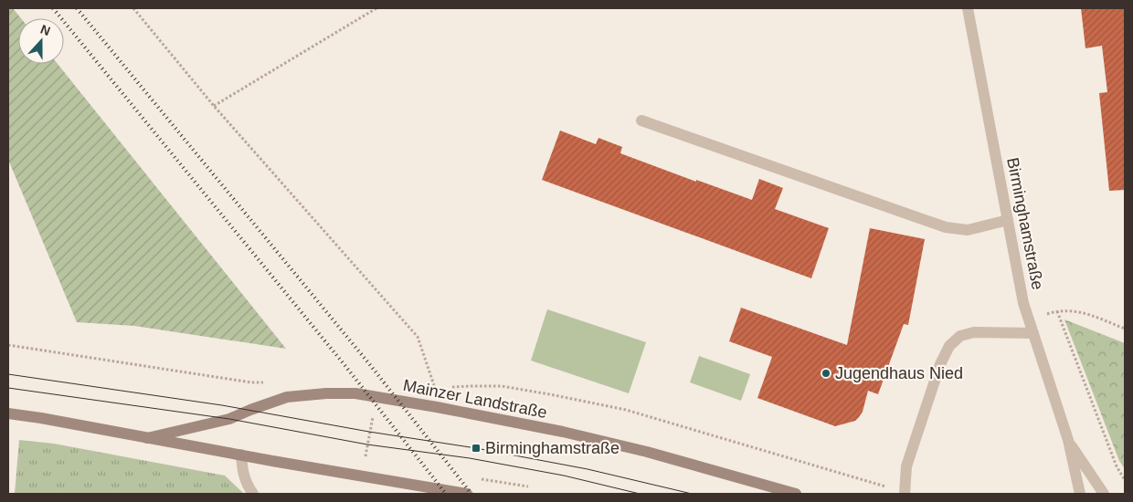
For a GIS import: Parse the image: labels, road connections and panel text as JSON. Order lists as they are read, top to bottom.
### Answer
{
  "streets": {
    "main road": ["Mainzer Landstraße"],
    "street": ["Birminghamstraße"]
  },
  "places": {
    "other": ["Jugendhaus Nied"],
    "transit": ["Birminghamstraße"]
  },
  "north": "top"
}
